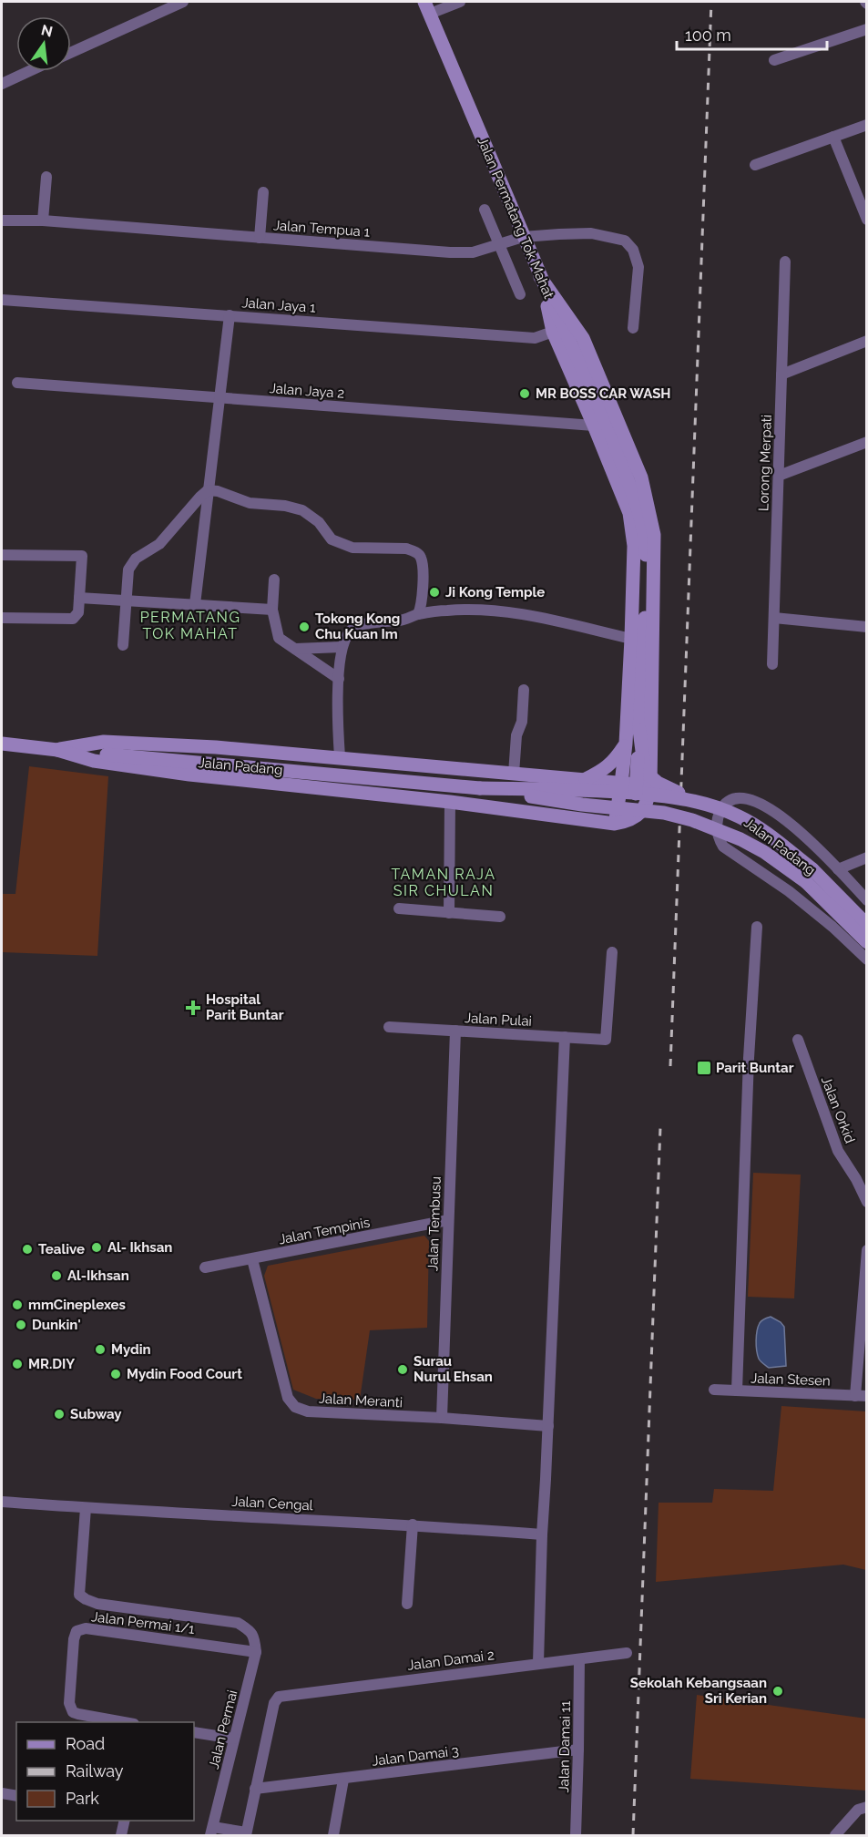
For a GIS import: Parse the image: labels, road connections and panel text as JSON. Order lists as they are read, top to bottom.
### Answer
{
  "streets": {
    "street": [
      "Jalan Permatang Tok Mahat",
      "Jalan Tempua 1",
      "Jalan Jaya 1",
      "Jalan Jaya 2",
      "Lorong Merpati",
      "Jalan Padang",
      "Jalan Pulai",
      "Jalan Orkid",
      "Jalan Tembusu",
      "Jalan Tempinis",
      "Jalan Stesen",
      "Jalan Meranti",
      "Jalan Cengal",
      "Jalan Permai 1/1",
      "Jalan Damai 2",
      "Jalan Permai",
      "Jalan Damai 11",
      "Jalan Damai 3"
    ]
  },
  "crossings": [
    ["Jalan Permatang Tok Mahat", "Jalan Tempua 1"],
    ["Jalan Pulai", "Jalan Tembusu"],
    ["Jalan Tembusu", "Jalan Tempinis"],
    ["Jalan Tembusu", "Jalan Meranti"],
    ["Jalan Tempinis", "Jalan Meranti"],
    ["Jalan Cengal", "Jalan Permai"],
    ["Jalan Permai 1/1", "Jalan Permai"],
    ["Jalan Damai 2", "Jalan Damai 11"],
    ["Jalan Damai 2", "Jalan Damai 3"],
    ["Jalan Damai 11", "Jalan Damai 3"]
  ],
  "districts": ["PERMATANG TOK MAHAT", "TAMAN RAJA SIR CHULAN"],
  "places": {
    "other": [
      "MR BOSS CAR WASH",
      "Ji Kong Temple",
      "Tokong Kong Chu Kuan Im",
      "Al- Ikhsan",
      "Tealive",
      "Al-Ikhsan",
      "mmCineplexes",
      "Dunkin'",
      "Mydin",
      "MR.DIY",
      "Surau Nurul Ehsan",
      "Mydin Food Court",
      "Subway",
      "Sekolah Kebangsaan Sri Kerian"
    ],
    "health": ["Hospital Parit Buntar"],
    "transit": ["Parit Buntar"]
  },
  "legend": ["Road", "Railway", "Park"],
  "scale_bar": "100 m",
  "north": "top"
}
